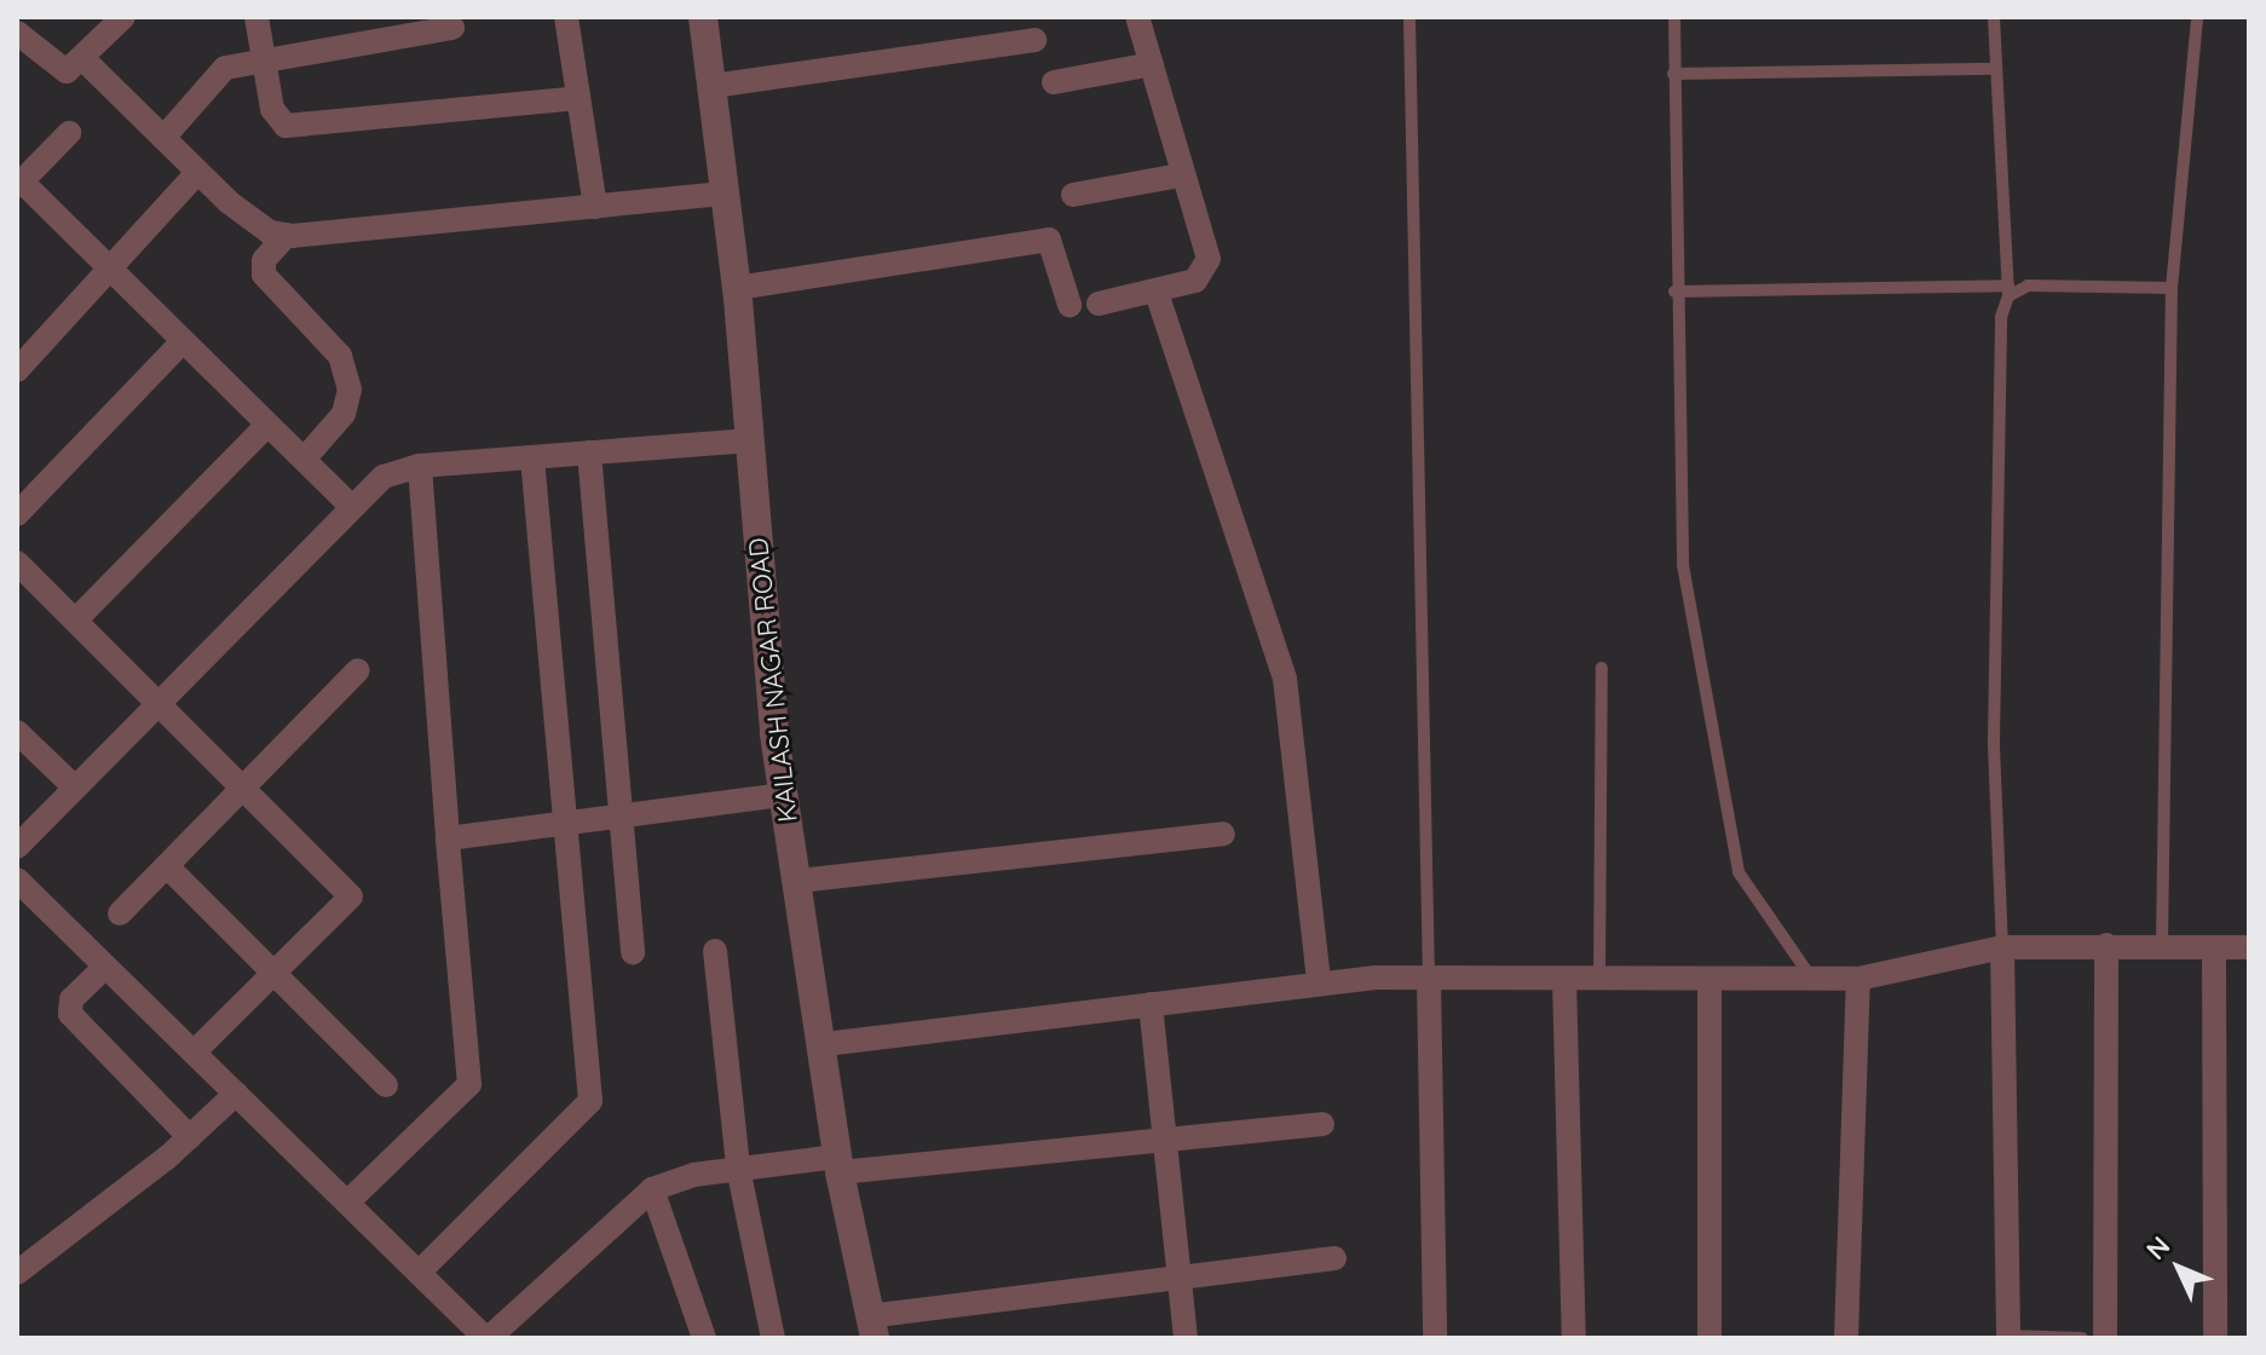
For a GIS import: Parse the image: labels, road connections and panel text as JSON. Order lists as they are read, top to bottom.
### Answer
{
  "streets": {
    "street": ["KAILASH NAGAR ROAD"]
  },
  "north": "top left"
}
